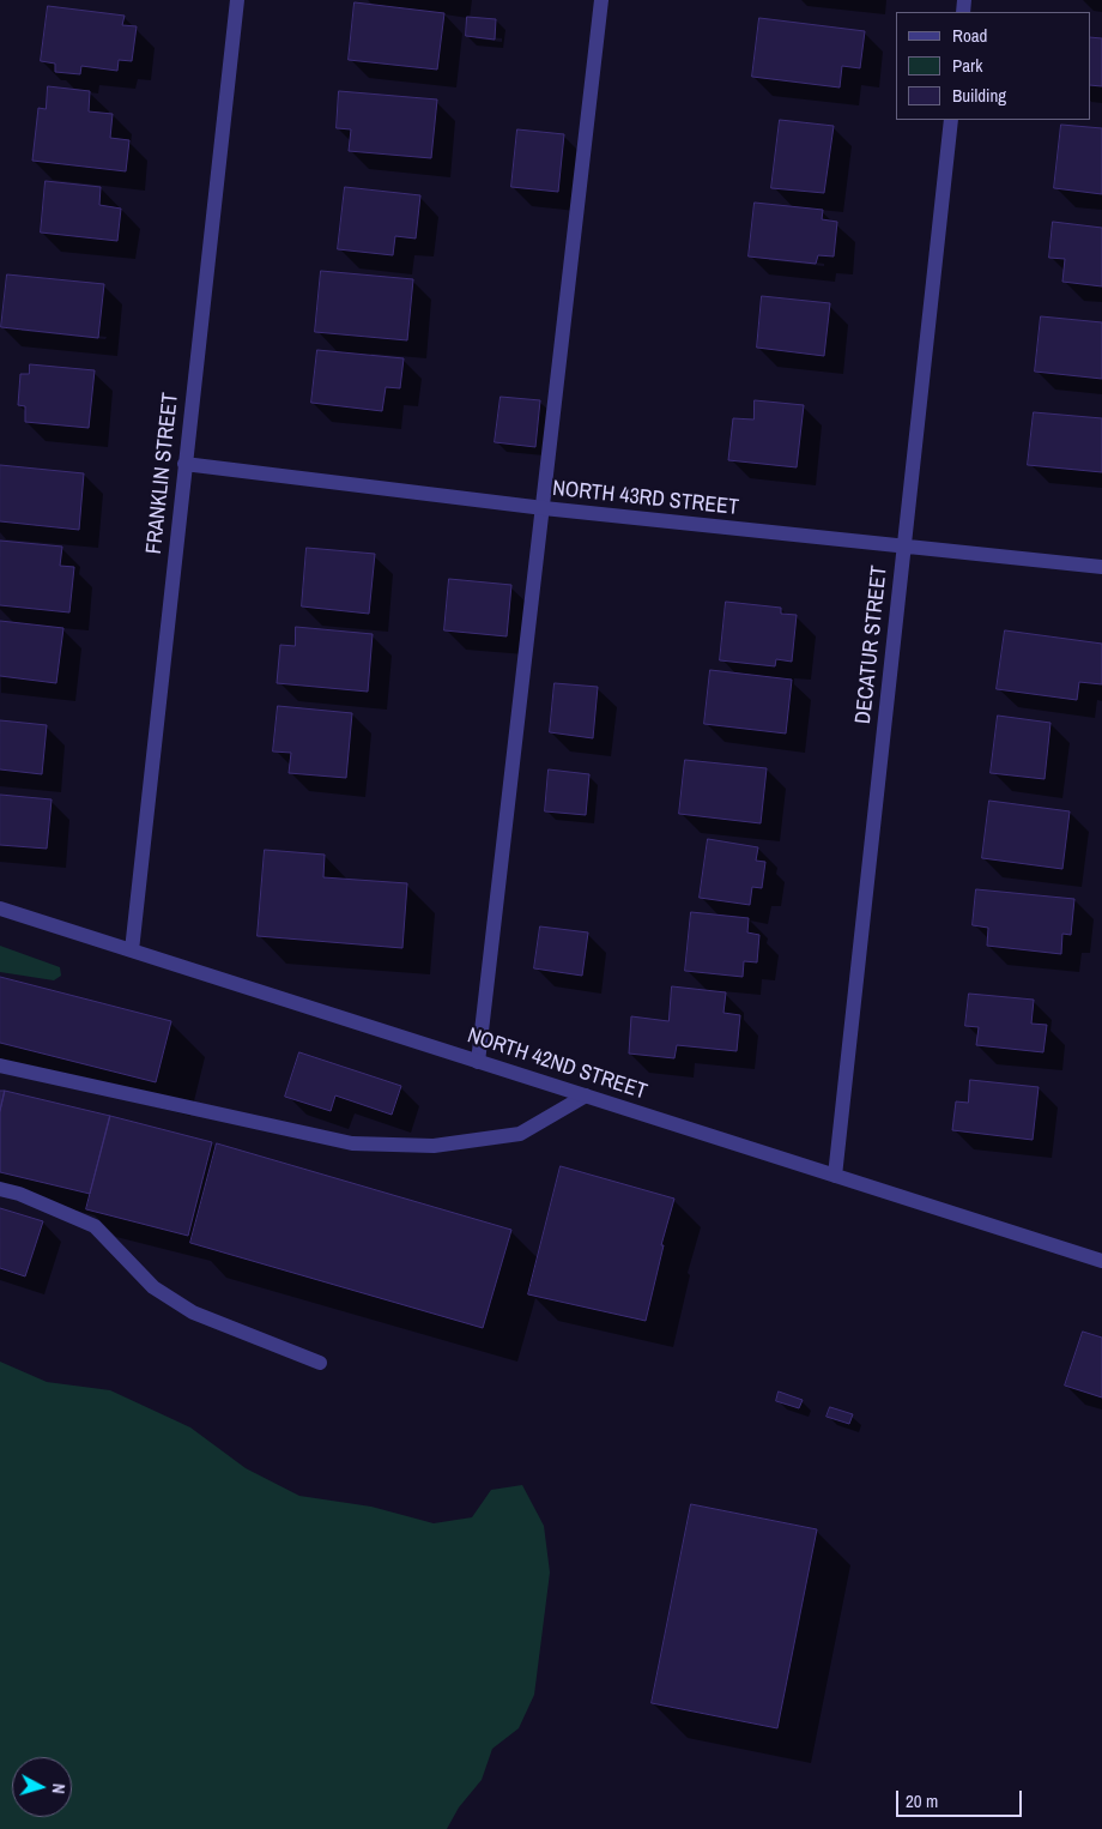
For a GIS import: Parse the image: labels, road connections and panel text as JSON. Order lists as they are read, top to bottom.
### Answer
{
  "streets": {
    "street": [
      "FRANKLIN STREET",
      "NORTH 43RD STREET",
      "DECATUR STREET",
      "NORTH 42ND STREET"
    ]
  },
  "crossings": [
    ["FRANKLIN STREET", "NORTH 43RD STREET"],
    ["FRANKLIN STREET", "NORTH 42ND STREET"],
    ["NORTH 43RD STREET", "DECATUR STREET"],
    ["DECATUR STREET", "NORTH 42ND STREET"]
  ],
  "legend": ["Road", "Park", "Building"],
  "scale_bar": "20 m",
  "north": "right"
}
